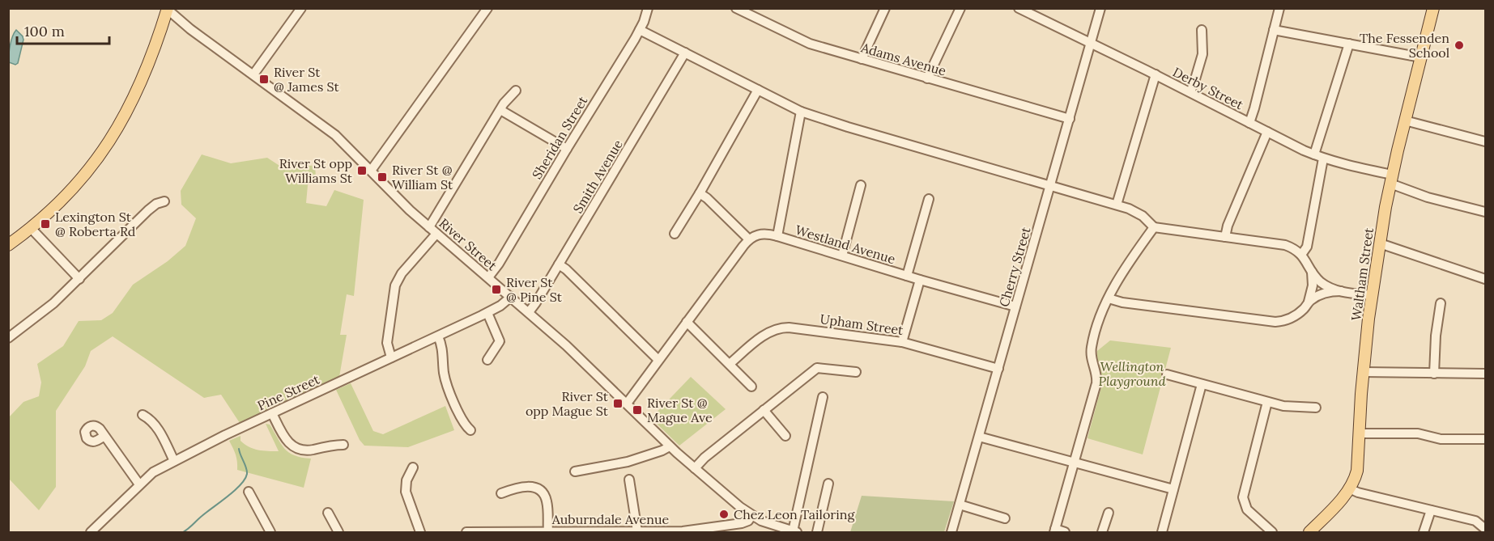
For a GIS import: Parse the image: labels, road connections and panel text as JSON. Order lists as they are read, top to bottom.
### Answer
{
  "streets": {
    "main road": ["Waltham Street"],
    "street": [
      "Adams Avenue",
      "Derby Street",
      "Sheridan Street",
      "Smith Avenue",
      "River Street",
      "Westland Avenue",
      "Cherry Street",
      "Upham Street",
      "Pine Street",
      "Auburndale Avenue"
    ]
  },
  "crossings": [
    ["Adams Avenue", "Cherry Street"],
    ["Derby Street", "Cherry Street"],
    ["Derby Street", "Waltham Street"],
    ["Sheridan Street", "River Street"],
    ["Smith Avenue", "River Street"],
    ["River Street", "Pine Street"],
    ["River Street", "Auburndale Avenue"],
    ["Westland Avenue", "Cherry Street"],
    ["Cherry Street", "Upham Street"]
  ],
  "parks": ["Wellington Playground"],
  "places": {
    "other": ["The Fessenden School", "Chez Leon Tailoring"],
    "transit": [
      "River St @ James St",
      "River St opp Williams St",
      "River St @ William St",
      "Lexington St @ Roberta Rd",
      "River St @ Pine St",
      "River St opp Mague St",
      "River St @ Mague Ave"
    ]
  },
  "scale_bar": "100 m"
}
